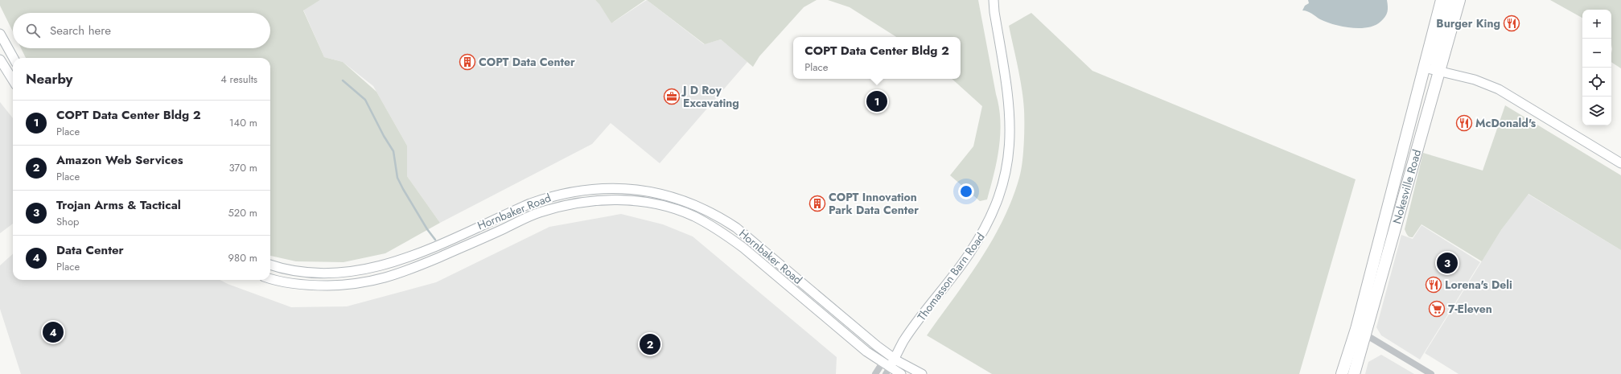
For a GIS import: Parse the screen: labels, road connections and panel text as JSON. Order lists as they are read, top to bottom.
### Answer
{
  "streets": {
    "highway": ["Nokesville Road"],
    "main road": ["Hornbaker Road", "Thomasson Barn Road"]
  },
  "crossings": [
    ["Hornbaker Road", "Thomasson Barn Road"]
  ],
  "places": {
    "restaurant": ["Burger King", "McDonald's", "Lorena's Deli"],
    "building": ["COPT Data Center", "COPT Innovation Park Data Center"],
    "office": ["J D Roy Excavating"],
    "supermarket": ["7-Eleven"]
  },
  "page": {
    "map_buttons": ["+", "−"],
    "search": "Search here",
    "popup": ["COPT Data Center Bldg 2", "Place"],
    "heading": ["Nearby", "4 results"],
    "pins": [
      "1",
      "3",
      "4",
      "2"
    ],
    "list": [
      {
        "mark": "1",
        "name": "COPT Data Center Bldg 2",
        "note": "Place",
        "value": "140 m"
      },
      {
        "mark": "2",
        "name": "Amazon Web Services",
        "note": "Place",
        "value": "370 m"
      },
      {
        "mark": "3",
        "name": "Trojan Arms & Tactical",
        "note": "Shop",
        "value": "520 m"
      },
      {
        "mark": "4",
        "name": "Data Center",
        "note": "Place",
        "value": "980 m"
      }
    ]
  }
}
